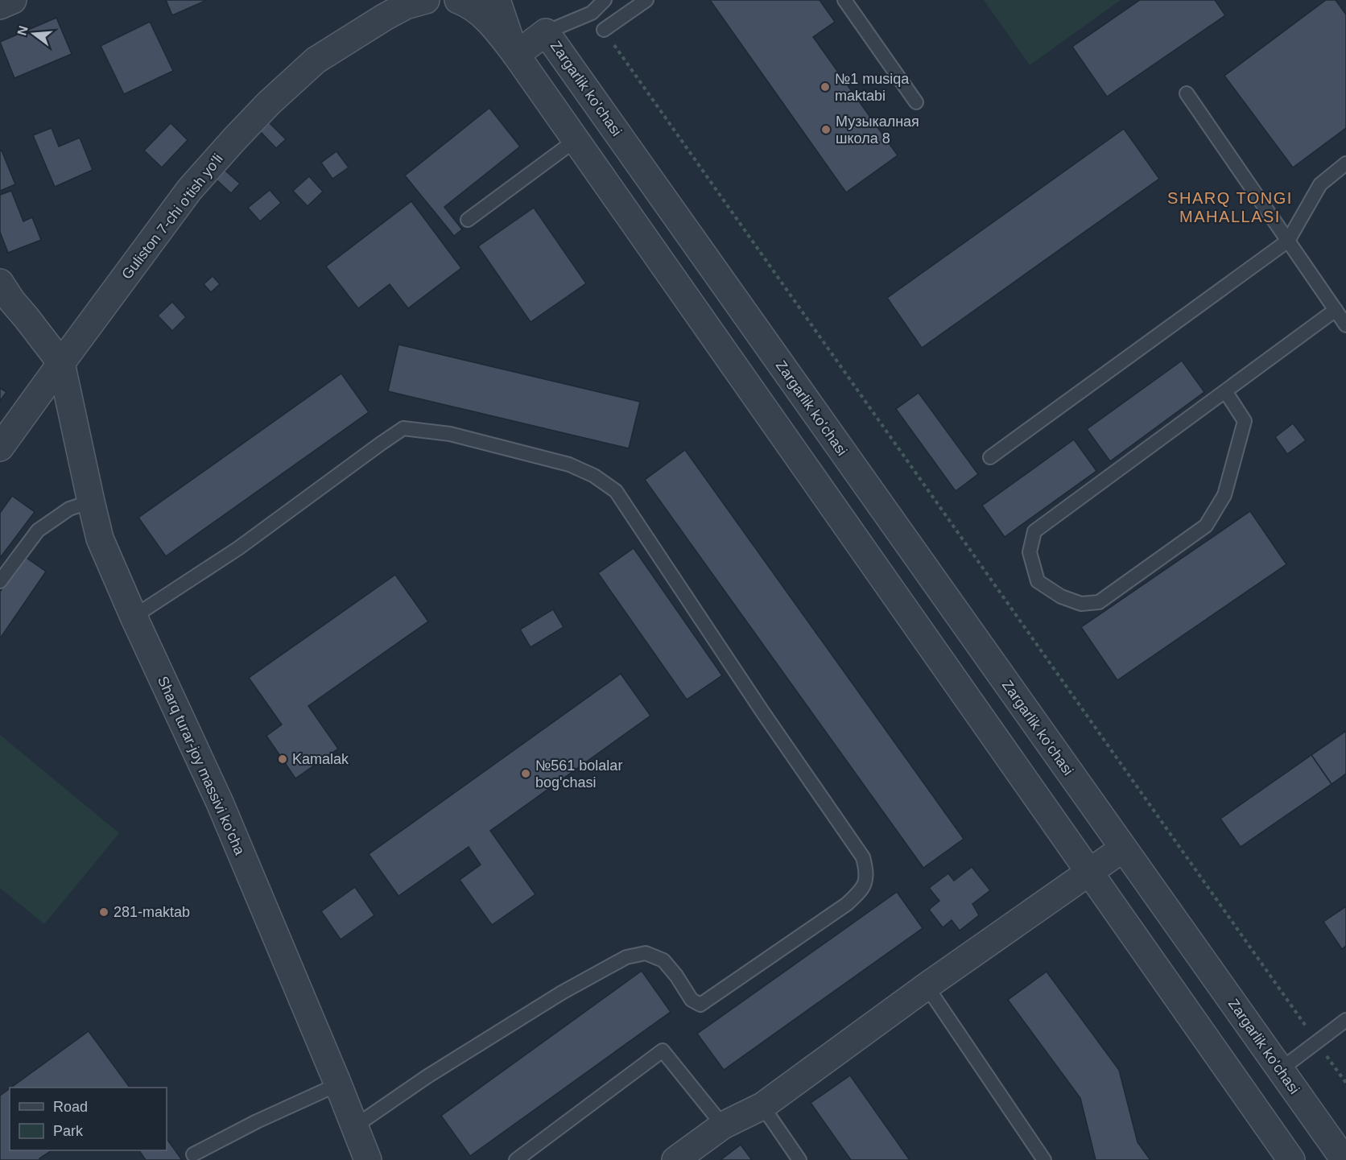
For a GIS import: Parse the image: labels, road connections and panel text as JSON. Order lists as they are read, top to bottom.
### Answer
{
  "streets": {
    "street": ["Zargarlik ko'chasi", "Guliston 7-chi o'tish yo'li", "Sharq turar-joy massivi ko'cha"]
  },
  "crossings": [
    ["Guliston 7-chi o'tish yo'li", "Sharq turar-joy massivi ko'cha"]
  ],
  "districts": ["SHARQ TONGI MAHALLASI"],
  "places": [
    "№1 musiqa maktabi",
    "Музыкалная школа 8",
    "Kamalak",
    "№561 bolalar bog'chasi",
    "281-maktab"
  ],
  "legend": ["Road", "Park"],
  "north": "left"
}
